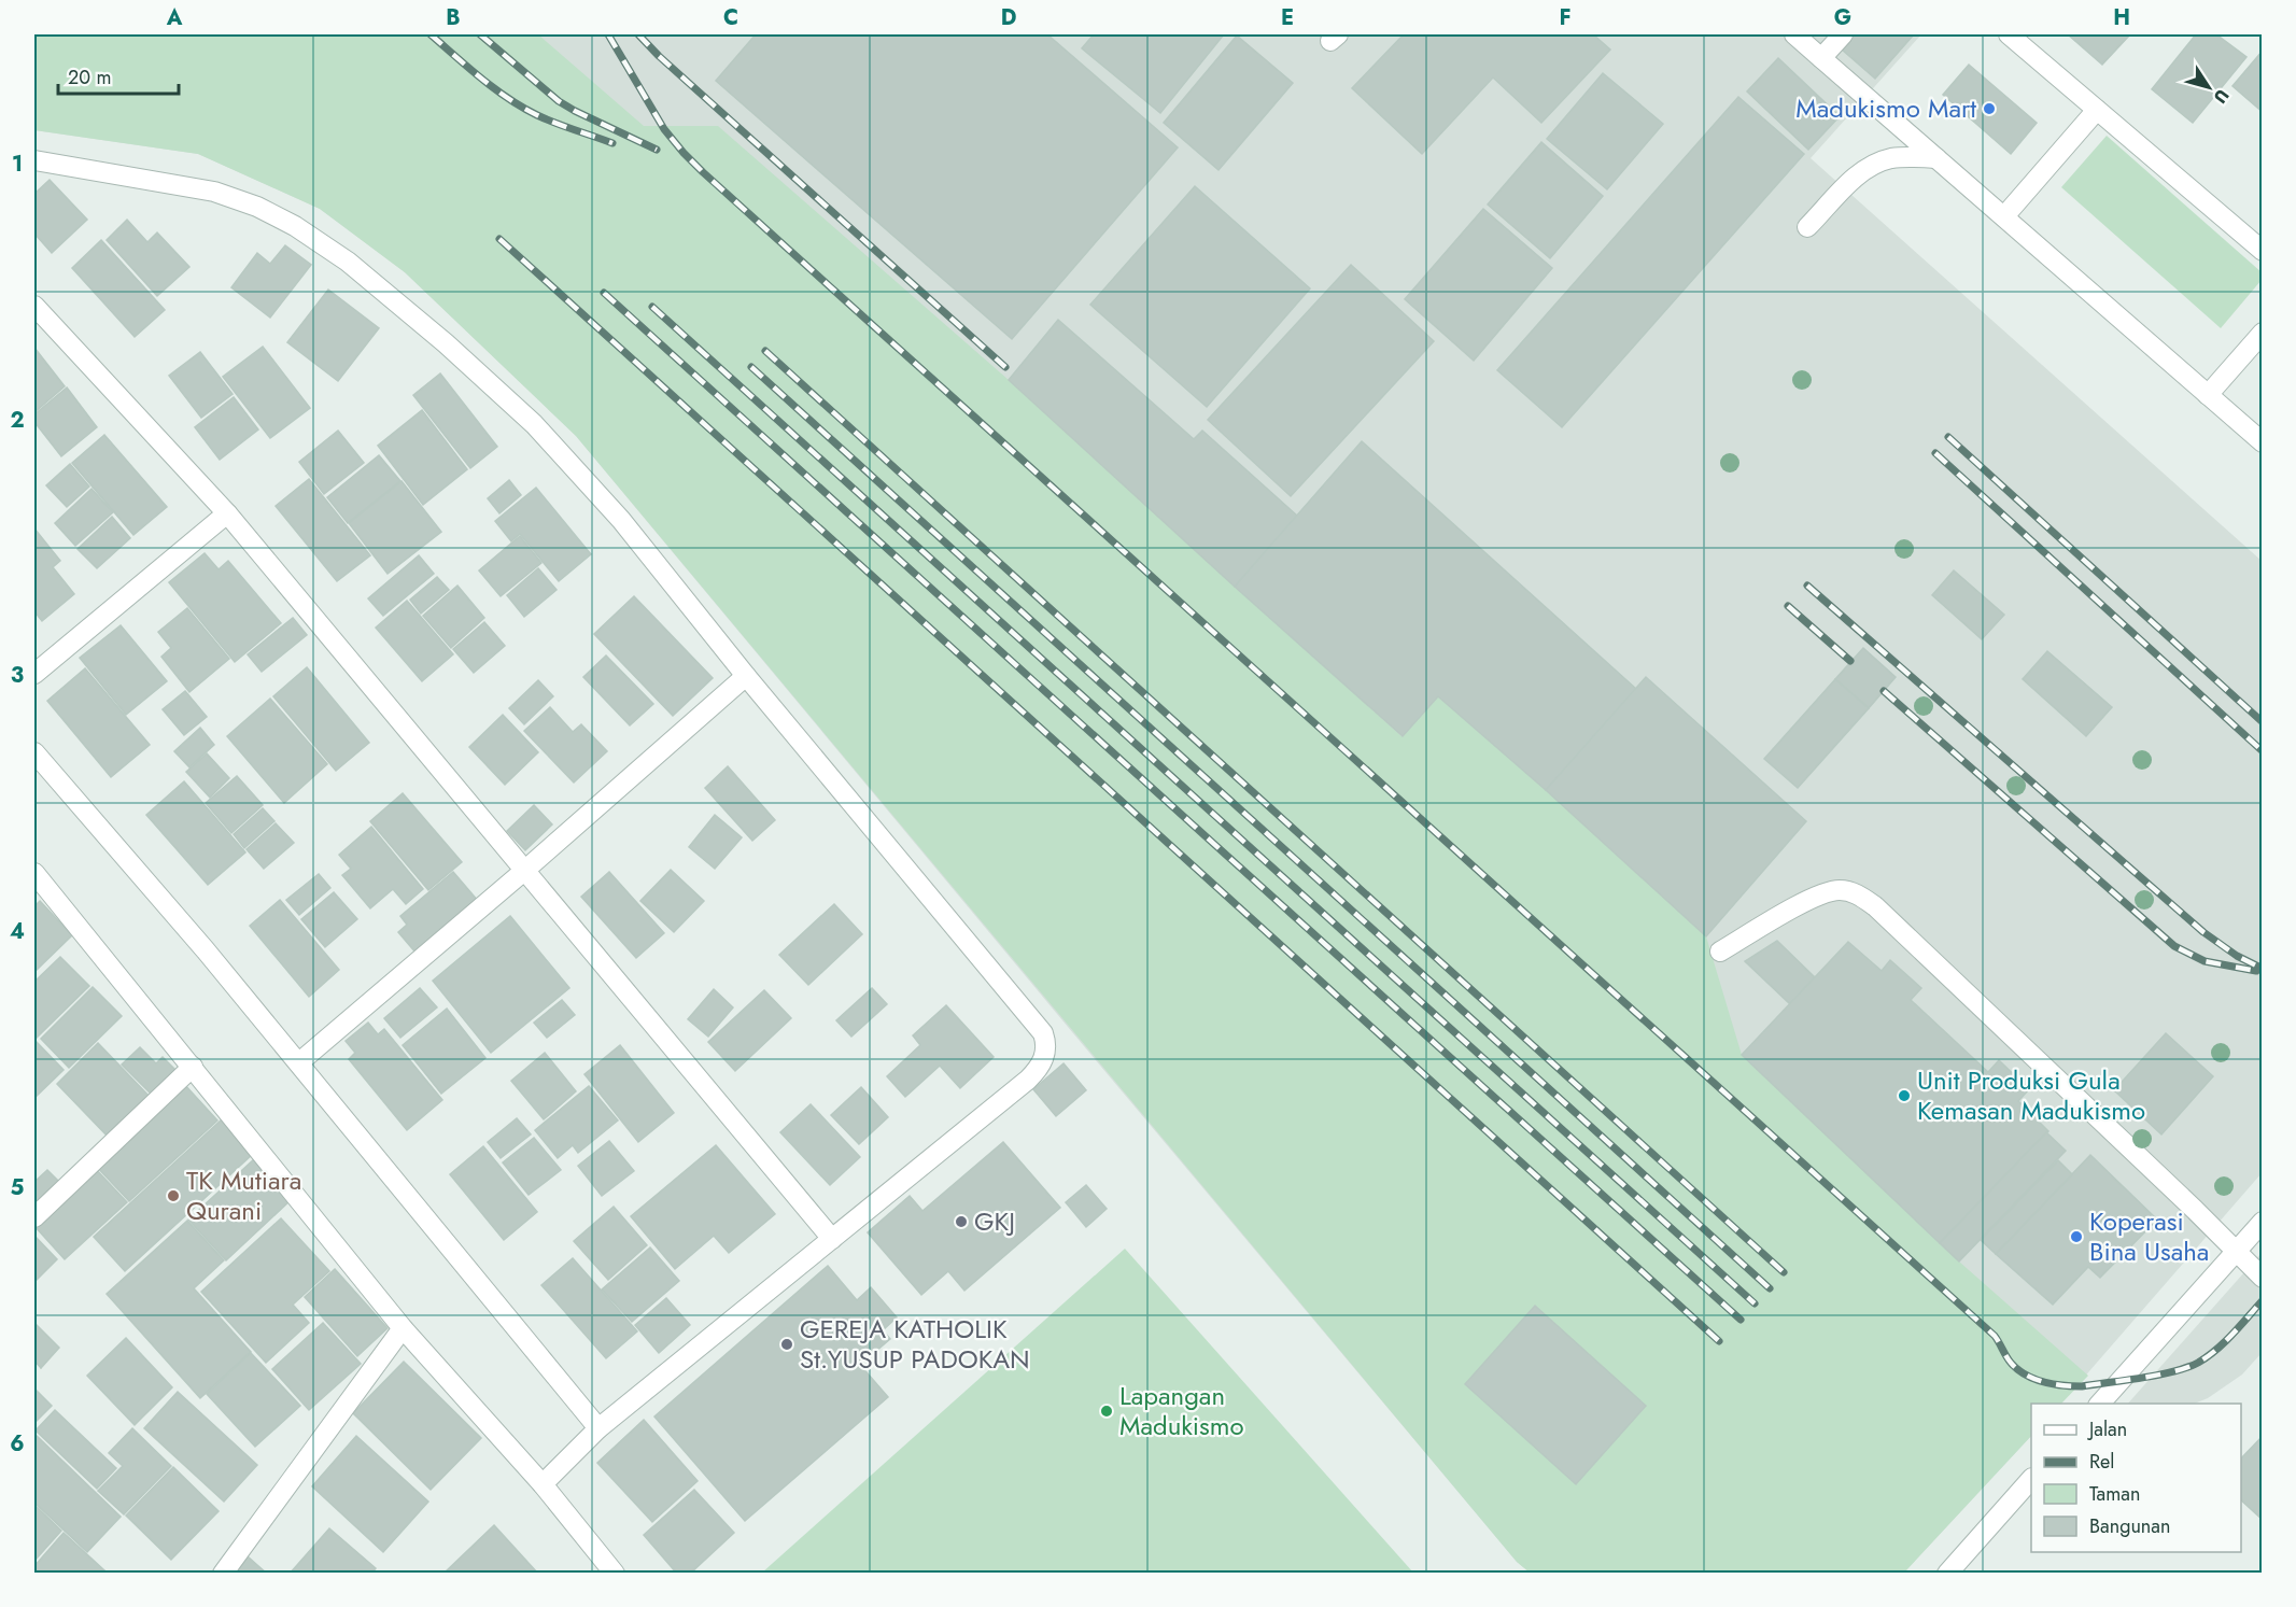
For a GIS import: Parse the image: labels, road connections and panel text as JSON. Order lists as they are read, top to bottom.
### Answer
{
  "places": [
    "Madukismo Mart",
    "Unit Produksi Gula Kemasan Madukismo",
    "TK Mutiara Qurani",
    "GKJ",
    "Koperasi Bina Usaha",
    "GEREJA KATHOLIK St.YUSUP PADOKAN",
    "Lapangan Madukismo"
  ],
  "legend": [
    "Jalan",
    "Rel",
    "Taman",
    "Bangunan"
  ],
  "scale_bar": "20 m",
  "north": "bottom right",
  "grid": {
    "columns": [
      "A",
      "B",
      "C",
      "D",
      "E",
      "F",
      "G",
      "H"
    ],
    "rows": [
      "1",
      "2",
      "3",
      "4",
      "5",
      "6"
    ]
  }
}
